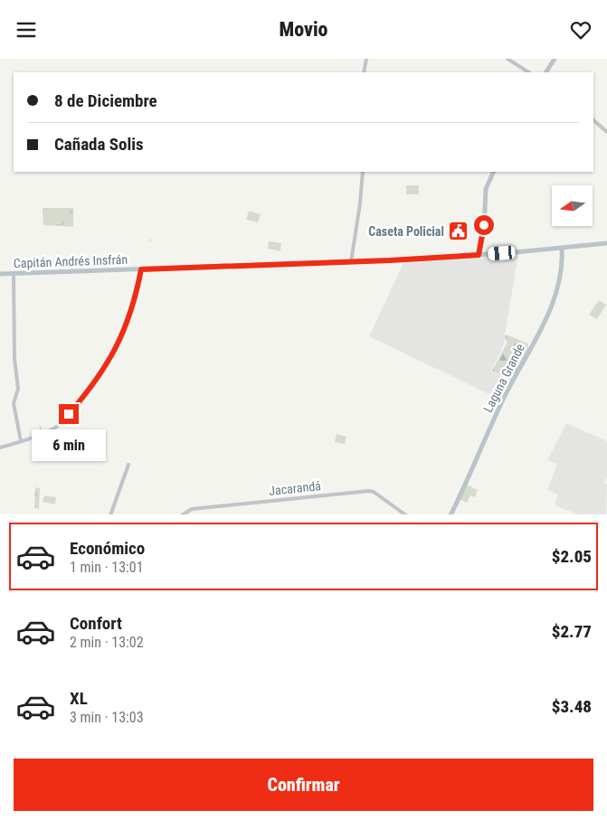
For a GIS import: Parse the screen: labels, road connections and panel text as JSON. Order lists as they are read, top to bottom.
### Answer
{
  "streets": {
    "main road": ["Capitán Andrés Insfrán", "Laguna Grande"],
    "street": ["Jacarandá"]
  },
  "crossings": [
    ["Capitán Andrés Insfrán", "Laguna Grande"]
  ],
  "places": {
    "public building": ["Caseta Policial"]
  },
  "north": "left",
  "page": {
    "header": "Movio",
    "banner": ["8 de Diciembre", "Cañada Solis"],
    "bubble": "6 min",
    "list": [
      {
        "name": "Económico",
        "note": "1 min · 13:01",
        "value": "$2.05"
      },
      {
        "name": "Confort",
        "note": "2 min · 13:02",
        "value": "$2.77"
      },
      {
        "name": "XL",
        "note": "3 min · 13:03",
        "value": "$3.48"
      }
    ],
    "buttons": "Confirmar"
  }
}
